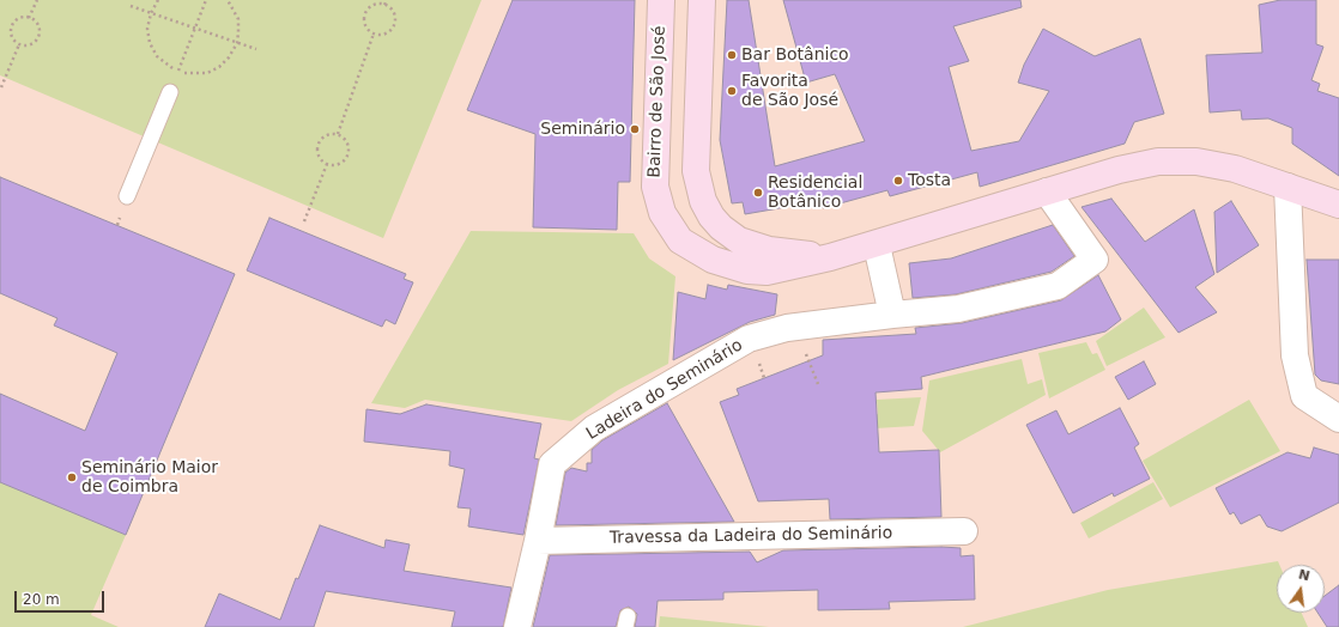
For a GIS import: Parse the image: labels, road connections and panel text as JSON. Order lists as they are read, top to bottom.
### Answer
{
  "streets": {
    "main road": ["Bairro de São José"],
    "street": ["Ladeira do Seminário", "Travessa da Ladeira do Seminário"]
  },
  "crossings": [
    ["Ladeira do Seminário", "Travessa da Ladeira do Seminário"]
  ],
  "places": [
    "Bar Botânico",
    "Favorita de São José",
    "Seminário",
    "Tosta",
    "Residencial Botânico",
    "Seminário Maior de Coimbra"
  ],
  "scale_bar": "20 m",
  "north": "top"
}
